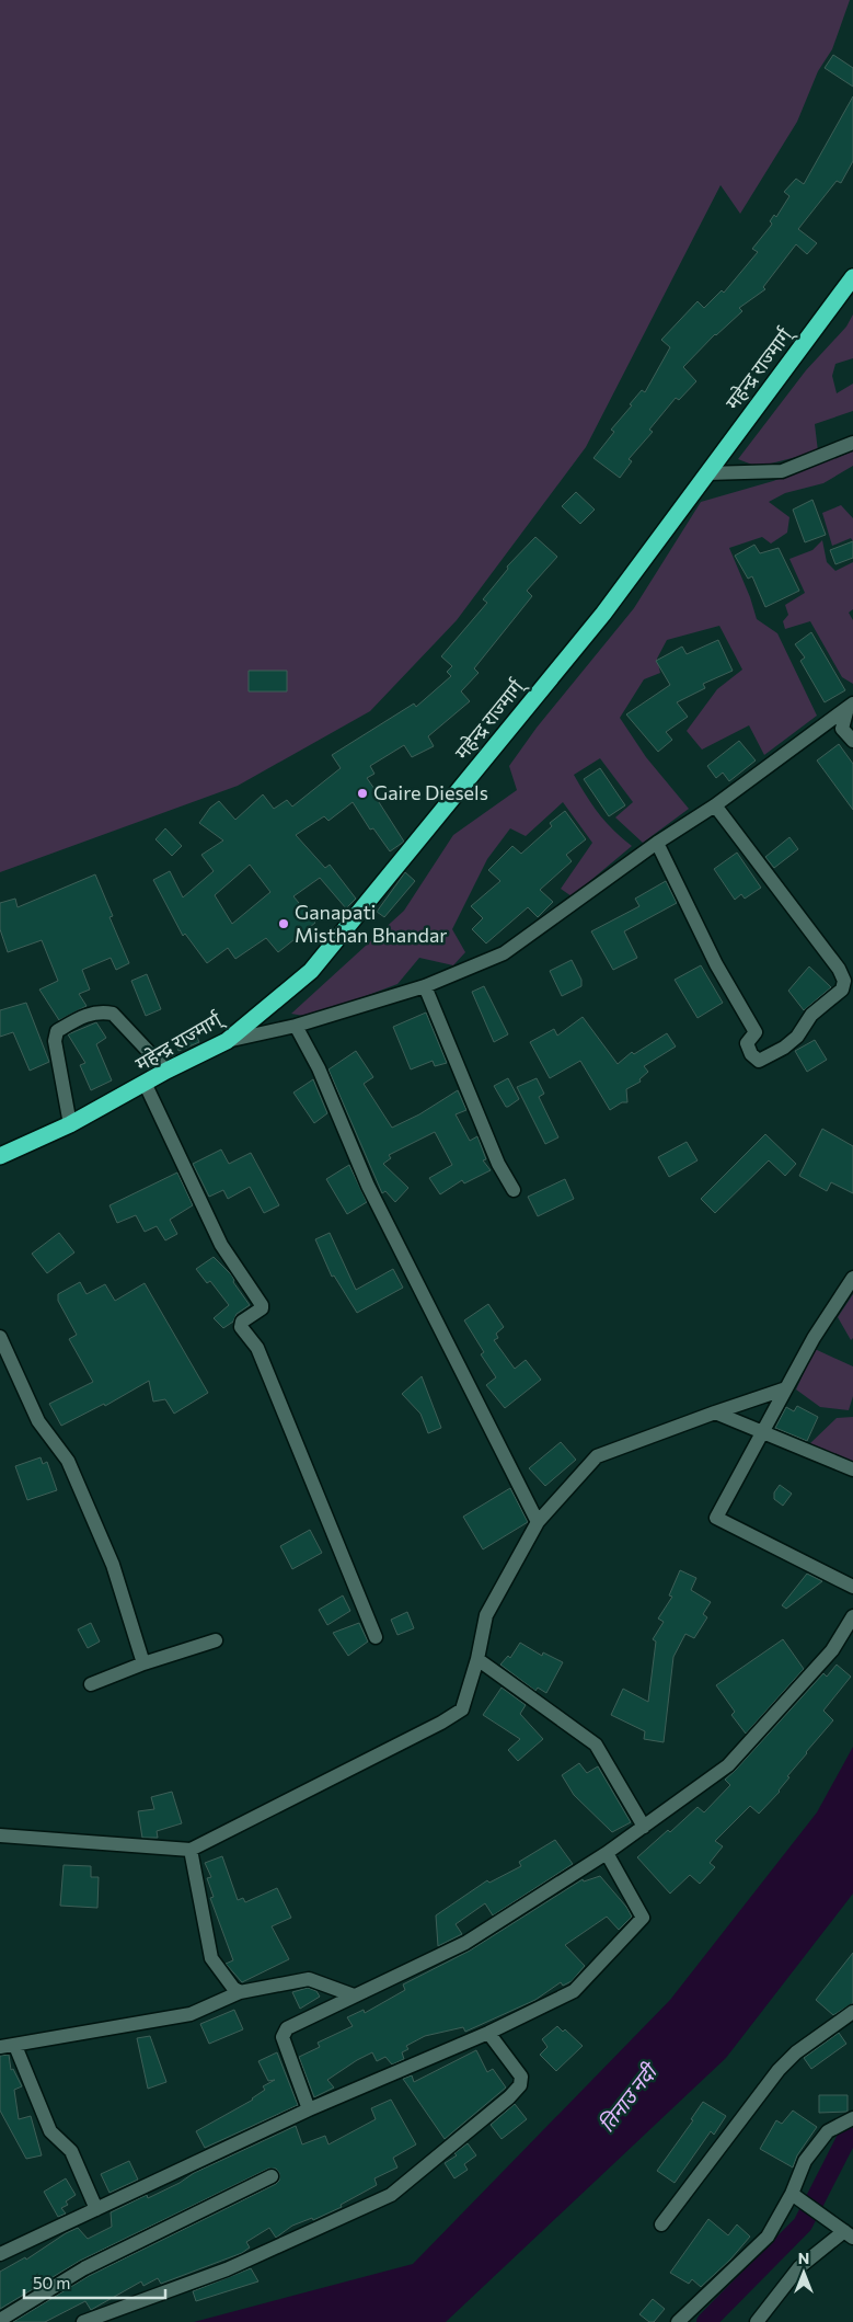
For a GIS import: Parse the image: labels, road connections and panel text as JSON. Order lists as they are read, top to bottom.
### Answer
{
  "streets": {
    "highway": ["महेन्द्र राज्मार्ग्"]
  },
  "water": ["तिनाउ नदी"],
  "places": ["Gaire Diesels", "Ganapati Misthan Bhandar"],
  "scale_bar": "50 m",
  "north": "top"
}
